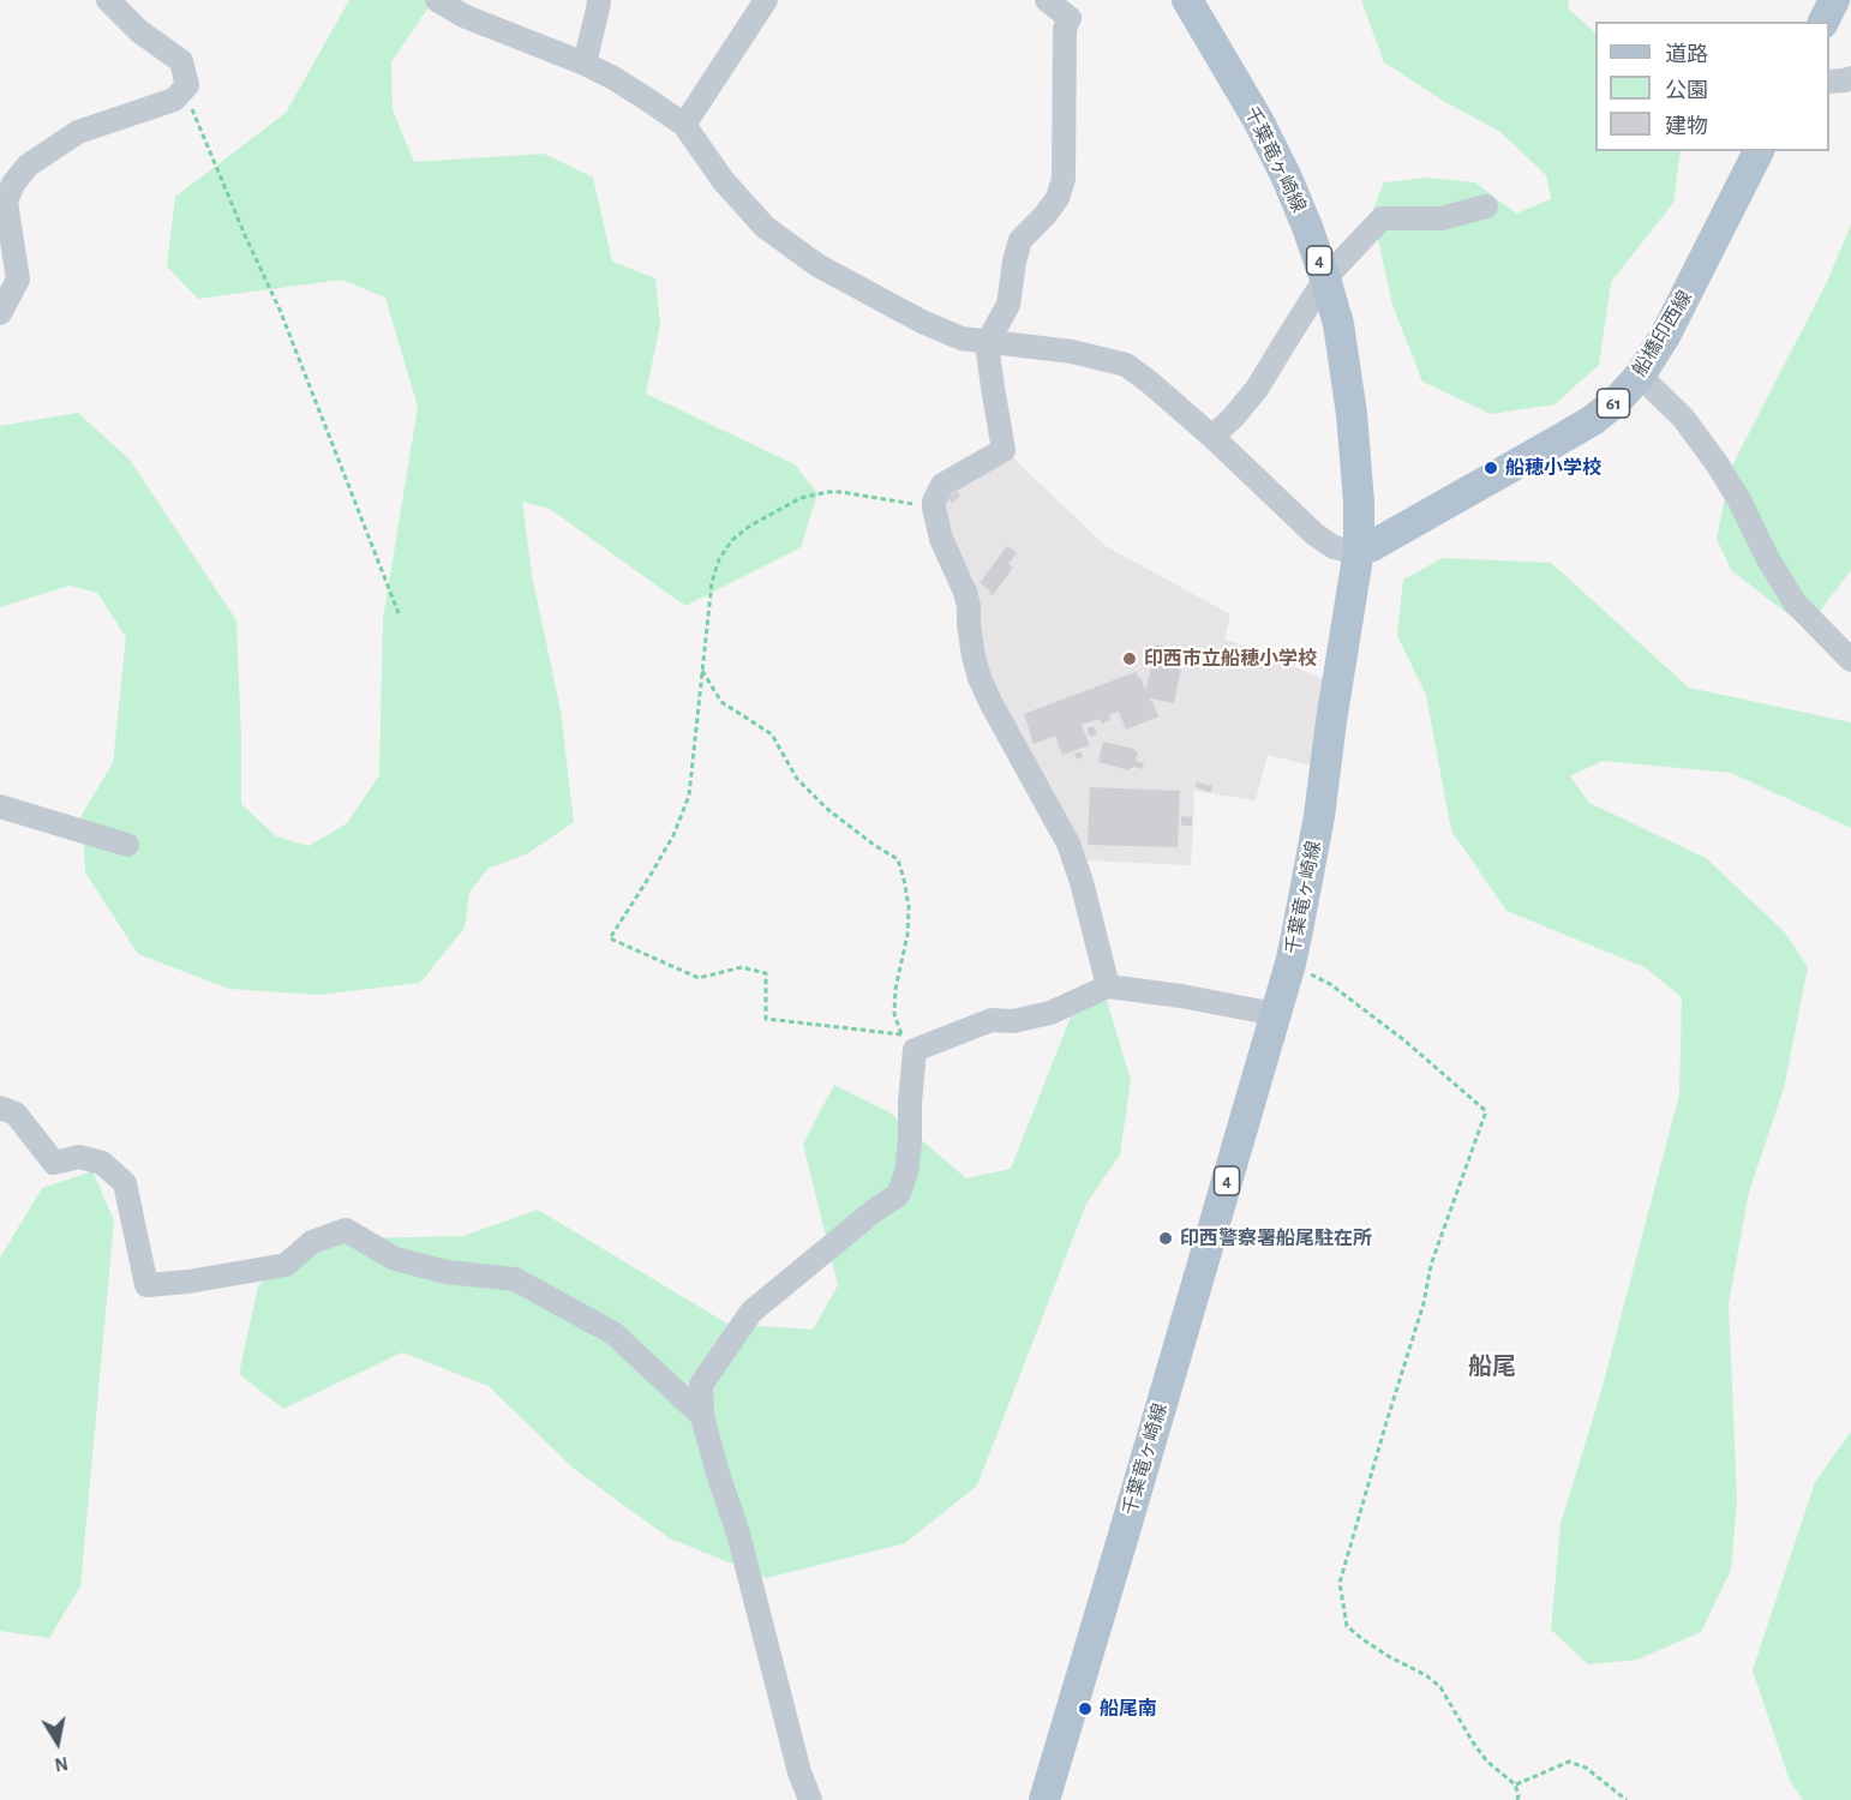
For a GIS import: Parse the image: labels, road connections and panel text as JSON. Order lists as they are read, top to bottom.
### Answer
{
  "streets": {
    "main road": [
      "千葉竜ヶ崎線",
      "4",
      "船橋印西線",
      "61"
    ]
  },
  "crossings": [
    ["千葉竜ヶ崎線", "船橋印西線"]
  ],
  "districts": ["船尾"],
  "places": [
    "船穂小学校",
    "印西市立船穂小学校",
    "印西警察署船尾駐在所",
    "船尾南"
  ],
  "legend": ["道路", "公園", "建物"],
  "north": "bottom"
}
